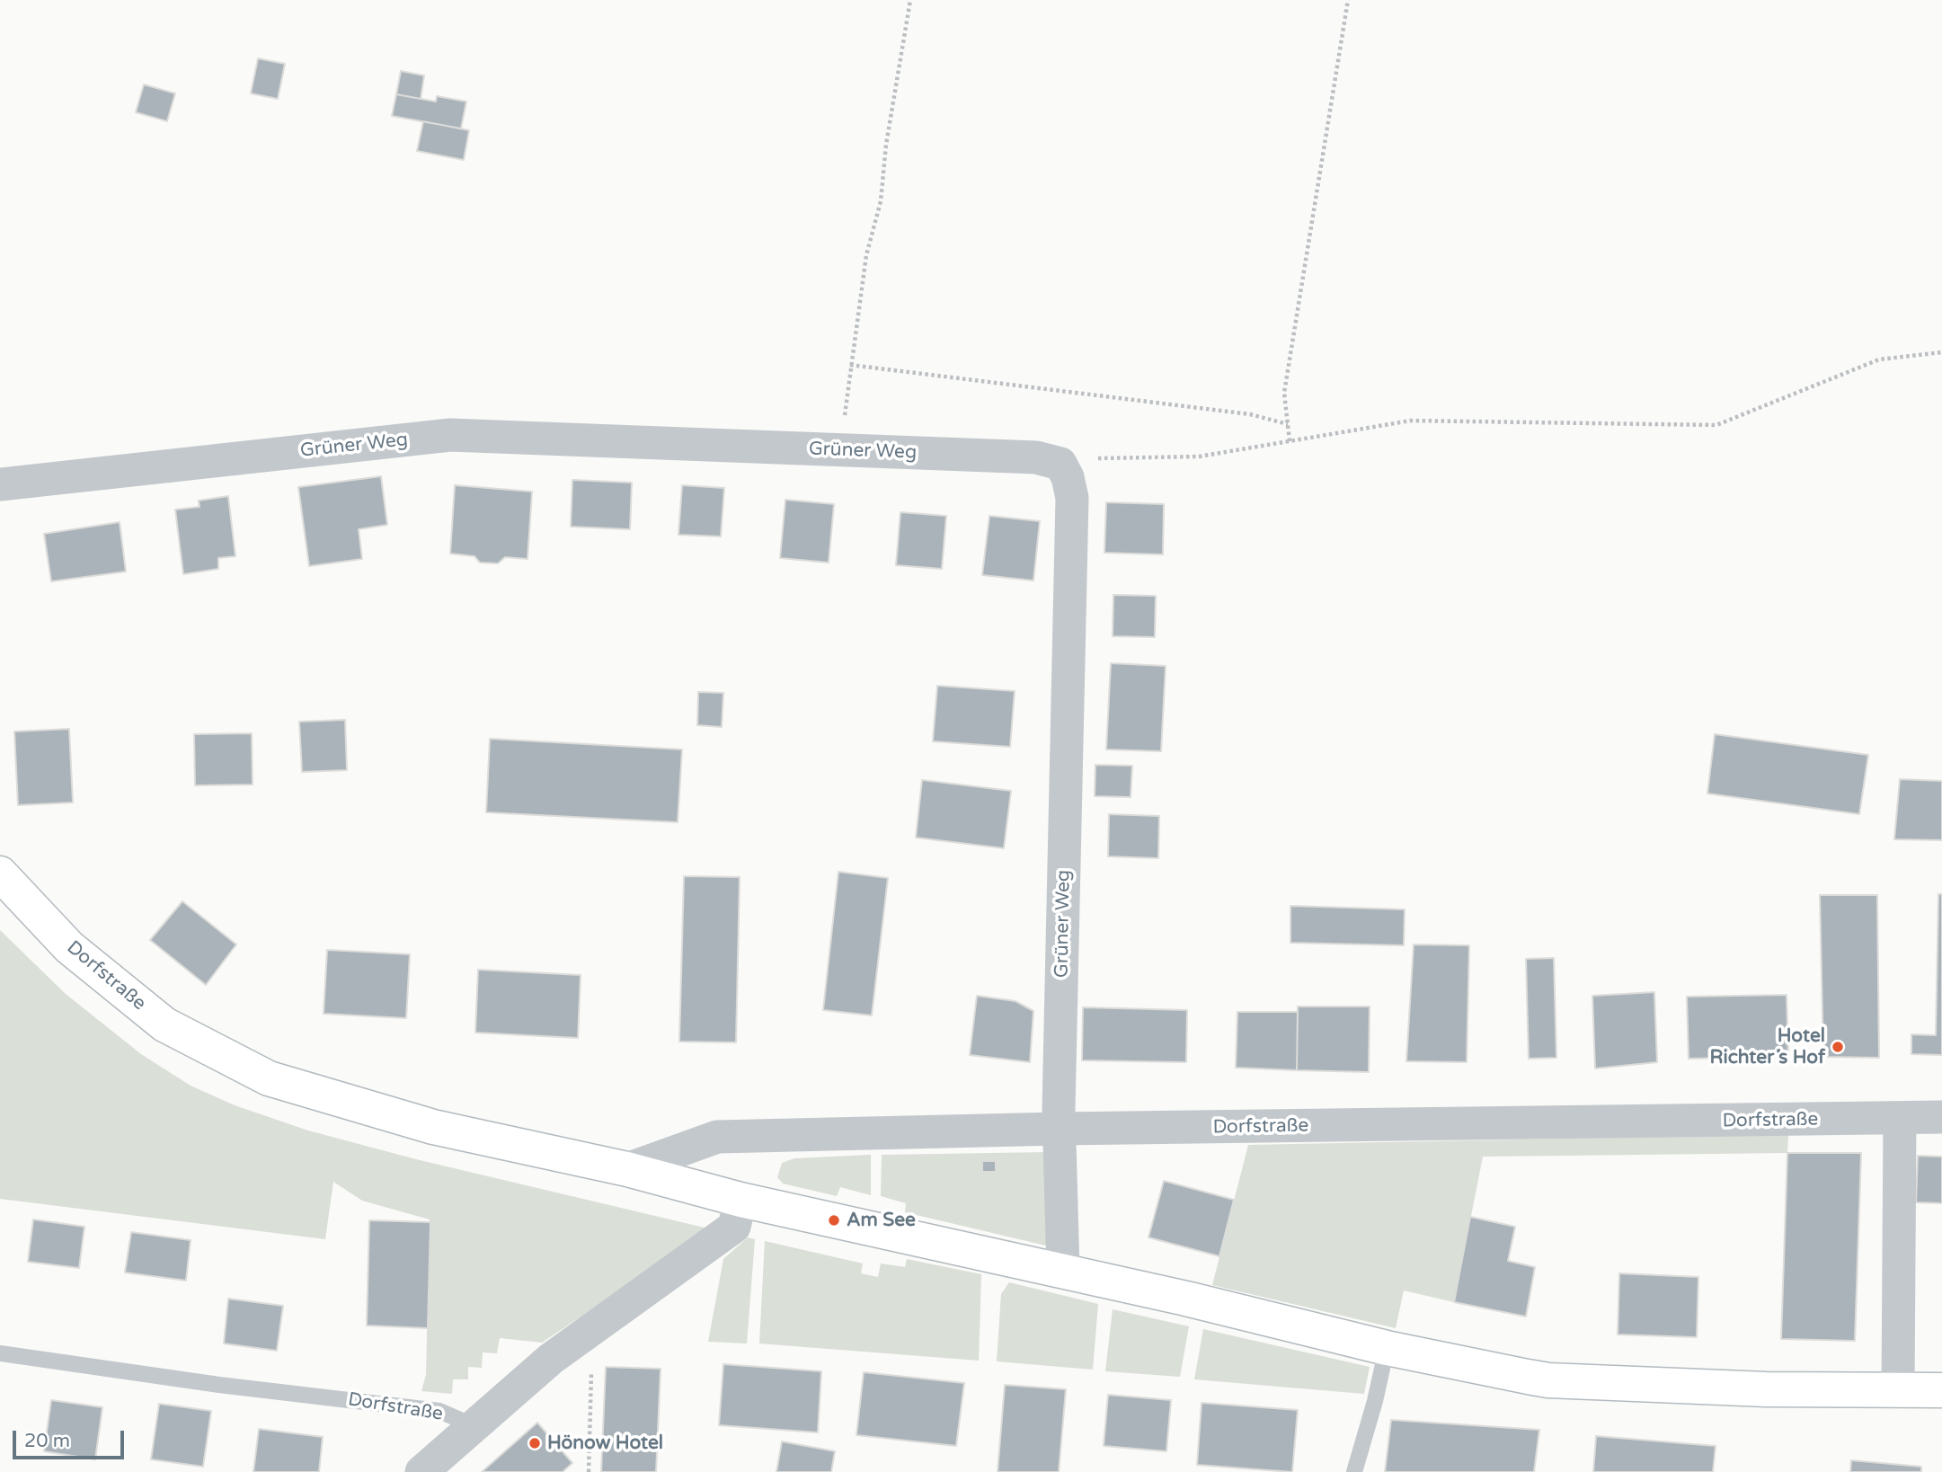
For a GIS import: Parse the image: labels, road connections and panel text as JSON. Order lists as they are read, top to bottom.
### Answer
{
  "streets": {
    "main road": ["Dorfstraße"],
    "street": ["Grüner Weg"]
  },
  "crossings": [
    ["Grüner Weg", "Dorfstraße"]
  ],
  "places": ["Hotel Richter´s Hof", "Am See", "Hönow Hotel"],
  "scale_bar": "20 m"
}
